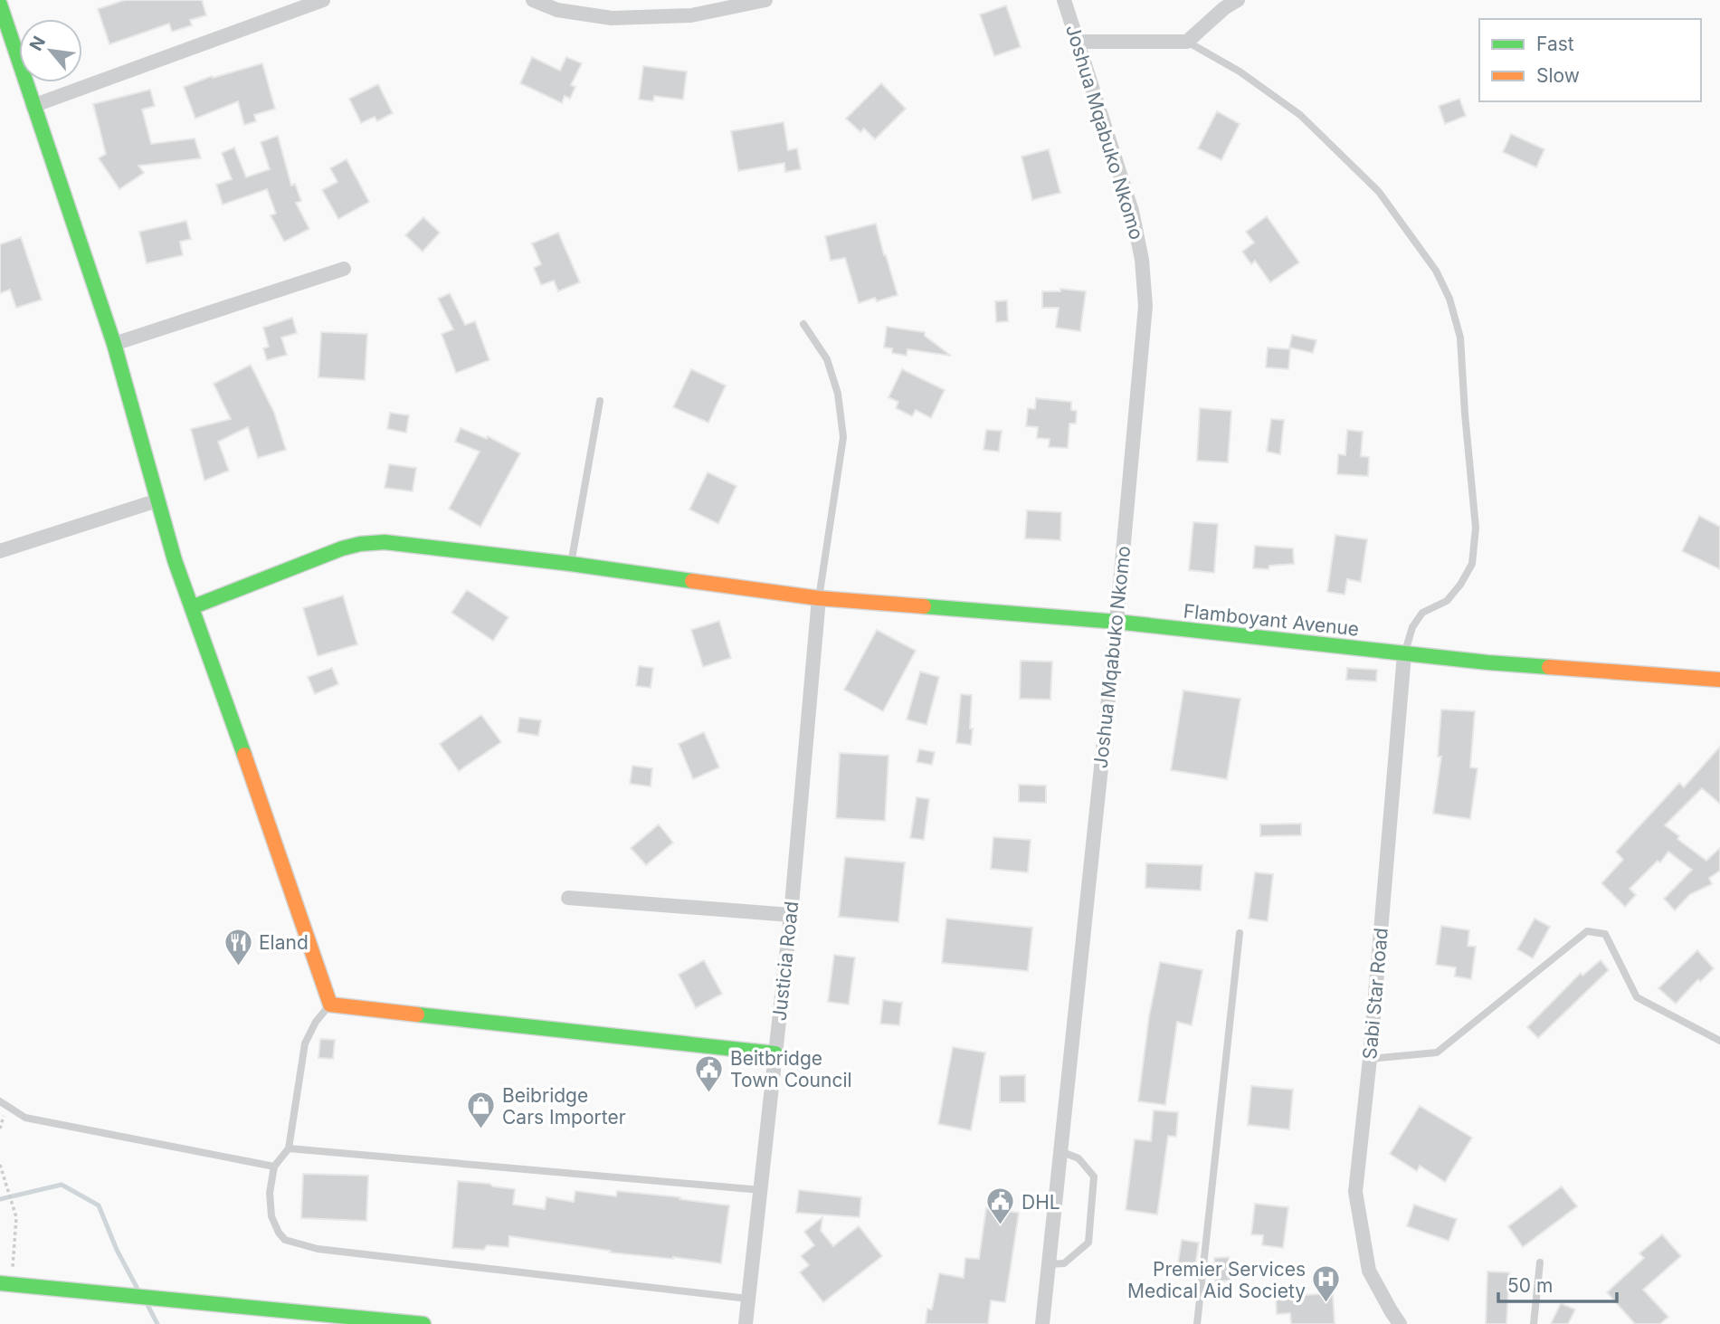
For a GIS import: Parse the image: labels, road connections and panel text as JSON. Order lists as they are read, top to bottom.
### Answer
{
  "streets": {
    "street": [
      "Joshua Mqabuko Nkomo",
      "Flamboyant Avenue",
      "Justicia Road",
      "Sabi Star Road"
    ]
  },
  "crossings": [
    ["Joshua Mqabuko Nkomo", "Flamboyant Avenue"],
    ["Flamboyant Avenue", "Justicia Road"],
    ["Flamboyant Avenue", "Sabi Star Road"]
  ],
  "places": {
    "restaurant": ["Eland"],
    "public building": ["Beitbridge Town Council", "DHL"],
    "shop": ["Beibridge Cars Importer"],
    "hospital": ["Premier Services Medical Aid Society"]
  },
  "legend": ["Fast", "Slow"],
  "scale_bar": "50 m",
  "north": "top left"
}
